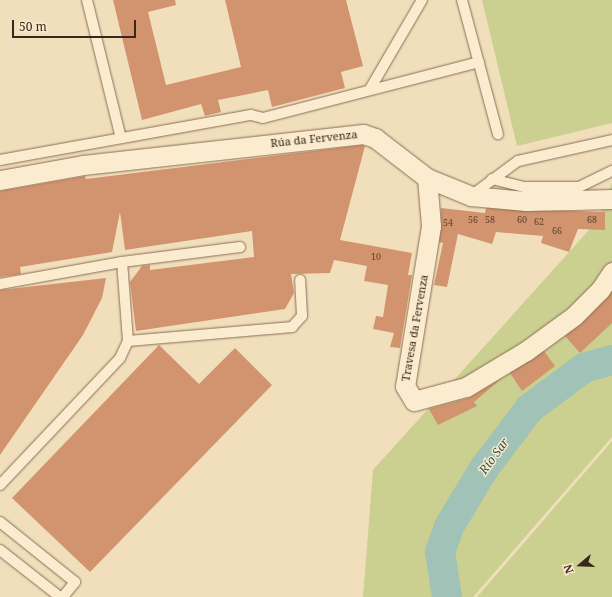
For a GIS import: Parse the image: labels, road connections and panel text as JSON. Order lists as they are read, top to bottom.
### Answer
{
  "streets": {
    "street": ["Rúa da Fervenza", "Travesa da Fervenza"]
  },
  "crossings": [
    ["Rúa da Fervenza", "Travesa da Fervenza"]
  ],
  "water": ["Río Sar"],
  "house_numbers": [
    "56",
    "58",
    "60",
    "68",
    "62",
    "54",
    "66",
    "10"
  ],
  "scale_bar": "50 m",
  "north": "left"
}
